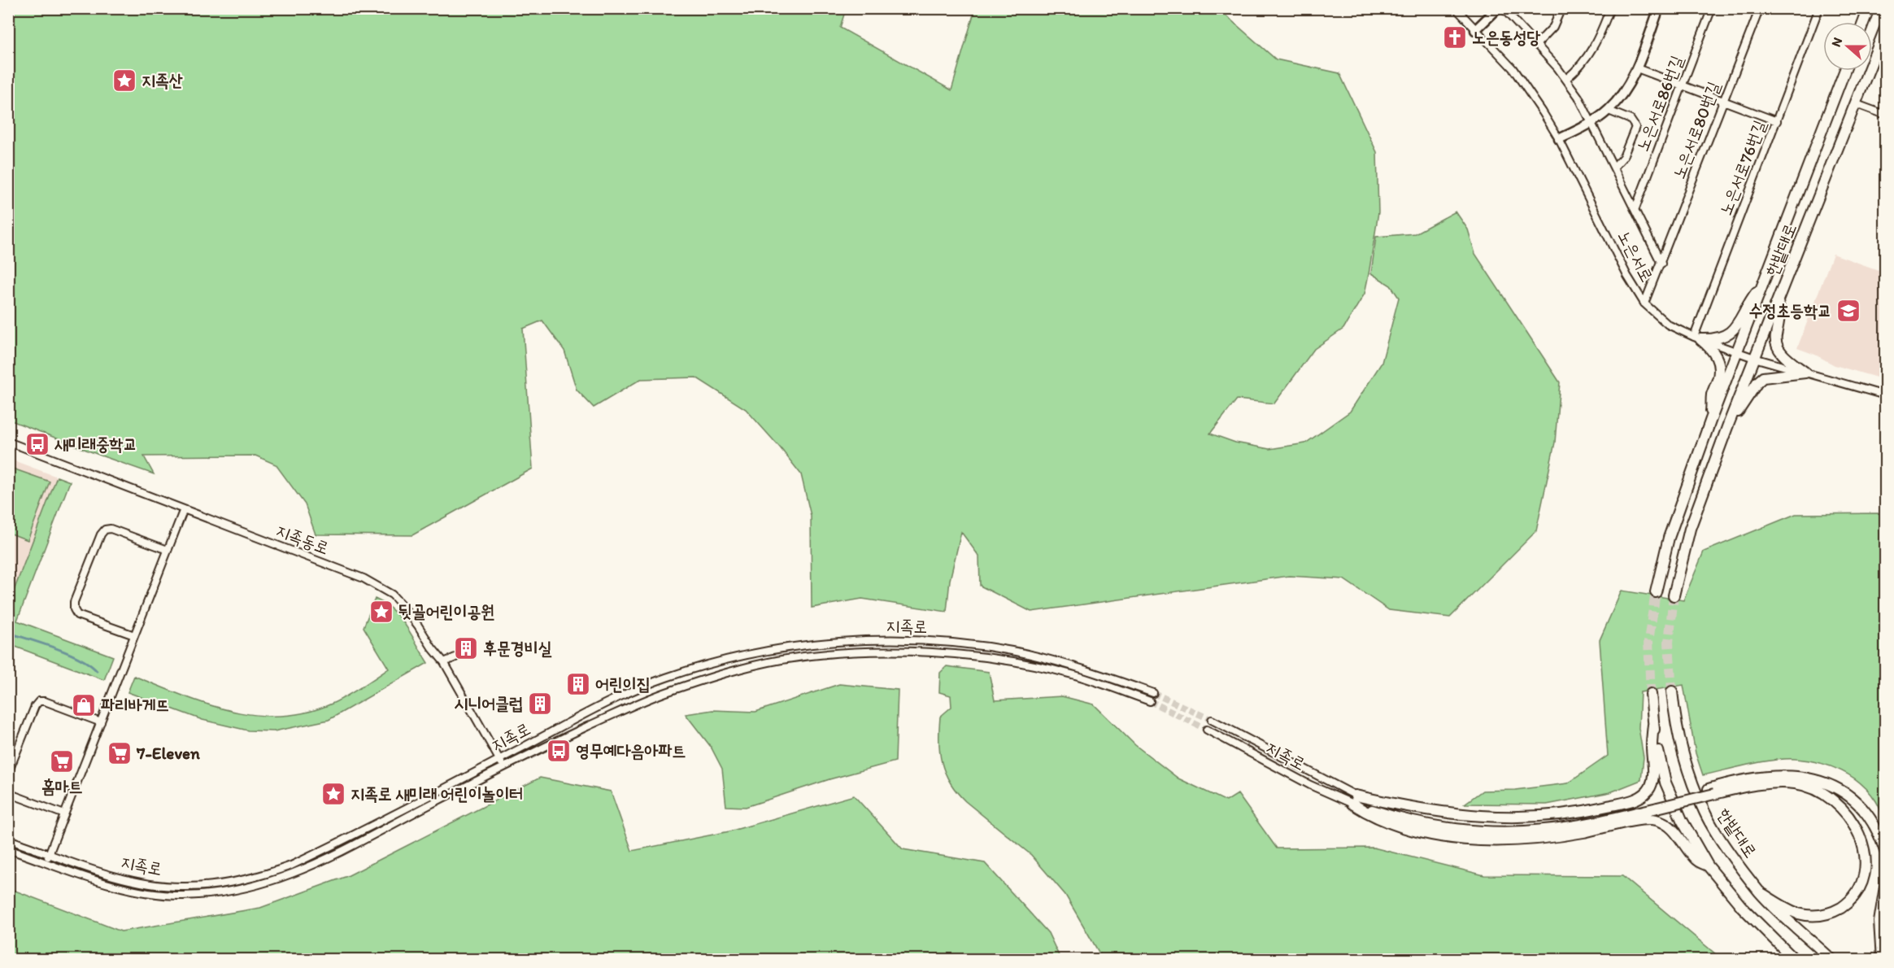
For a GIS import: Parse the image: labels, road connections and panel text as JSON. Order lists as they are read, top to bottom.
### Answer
{
  "streets": {
    "main road": ["한밭대로"],
    "street": [
      "노은서로86번길",
      "노은서로80번길",
      "노은서로76번길",
      "노은서로",
      "지족동로",
      "지족로"
    ]
  },
  "crossings": [
    ["노은서로80번길", "노은서로"],
    ["노은서로76번길", "노은서로"],
    ["한밭대로", "노은서로"],
    ["지족동로", "지족로"]
  ],
  "places": {
    "church": ["노은동성당"],
    "place": ["지족산", "뒷골어린이공원", "지족로 새미래 어린이놀이터"],
    "school or university": ["수정초등학교"],
    "bus stop": ["새미래중학교", "영무예다음아파트"],
    "building": ["후문경비실", "어린이집", "시니어클럽"],
    "shop": ["파리바게뜨"],
    "supermarket": ["7-Eleven", "홈마트"]
  },
  "north": "left"
}
